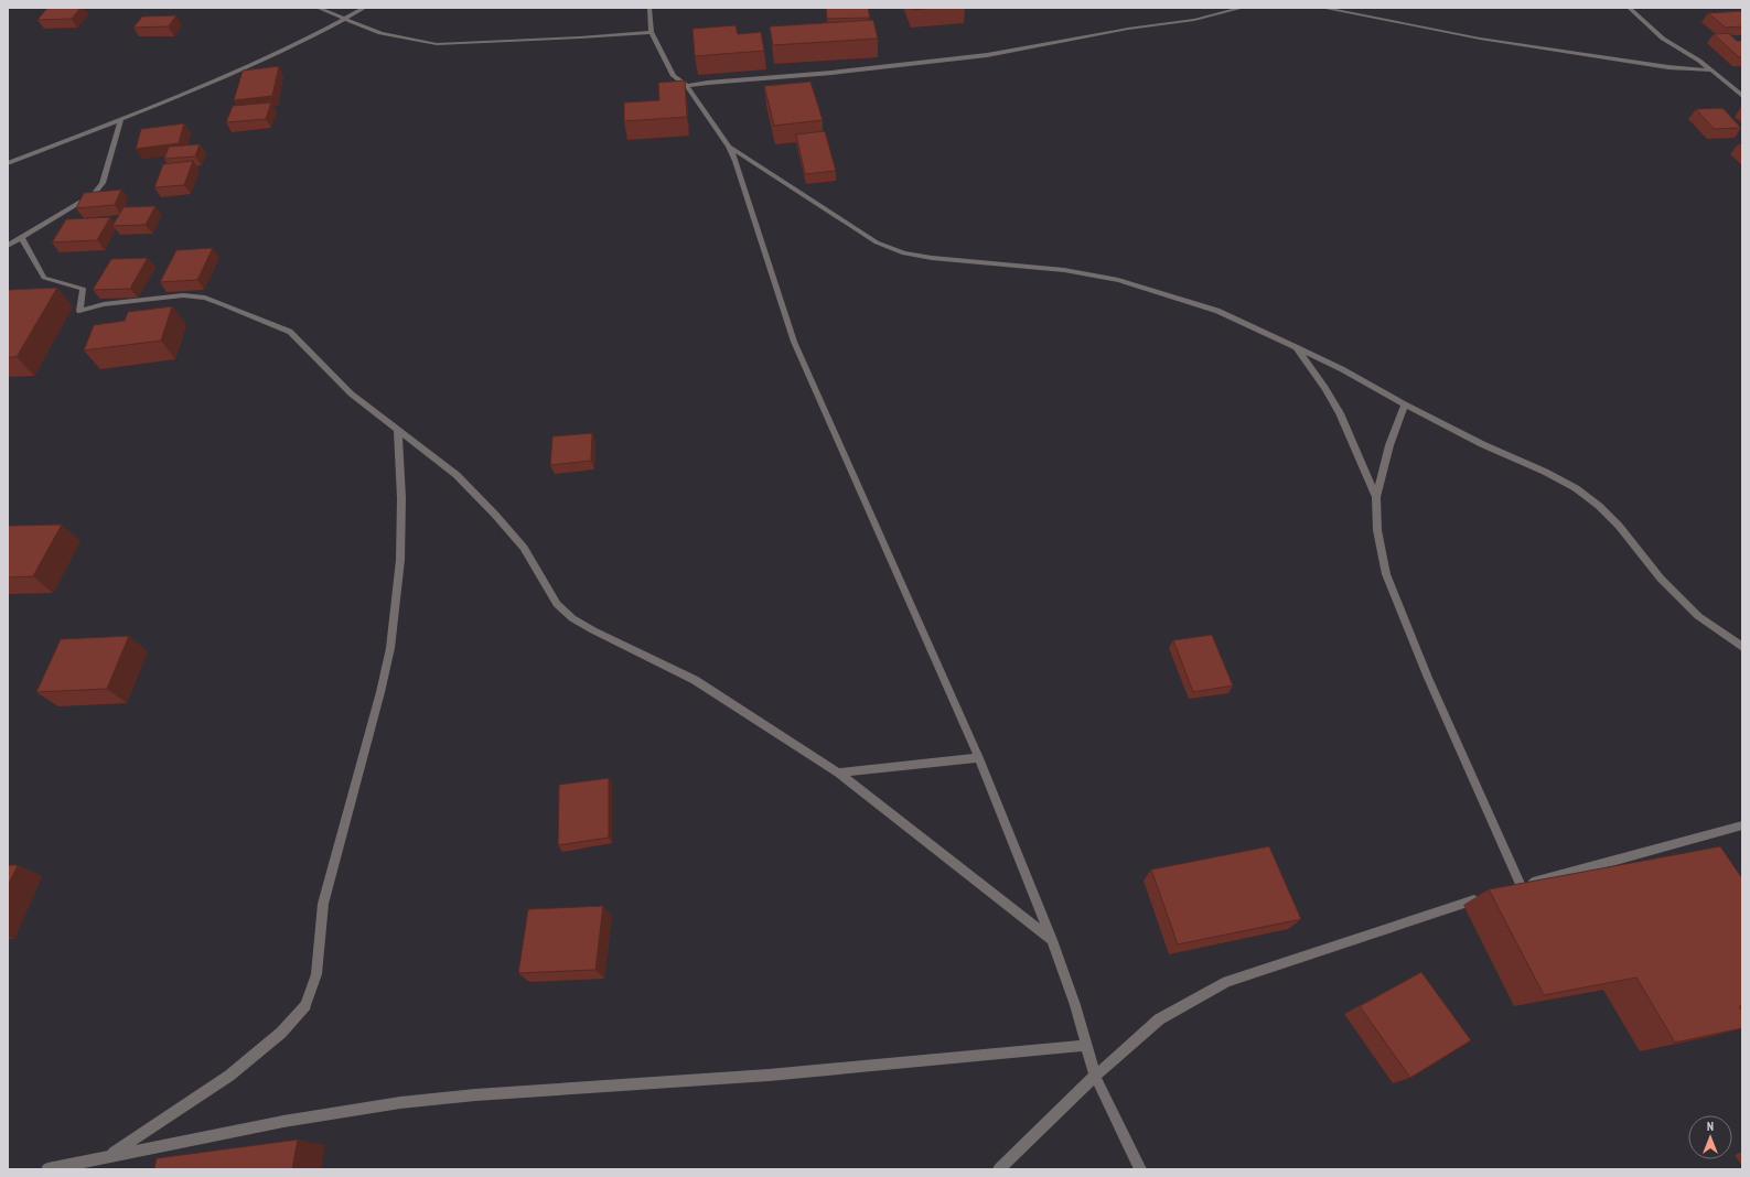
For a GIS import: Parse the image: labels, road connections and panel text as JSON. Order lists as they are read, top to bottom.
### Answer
{
  "north": "top"
}
